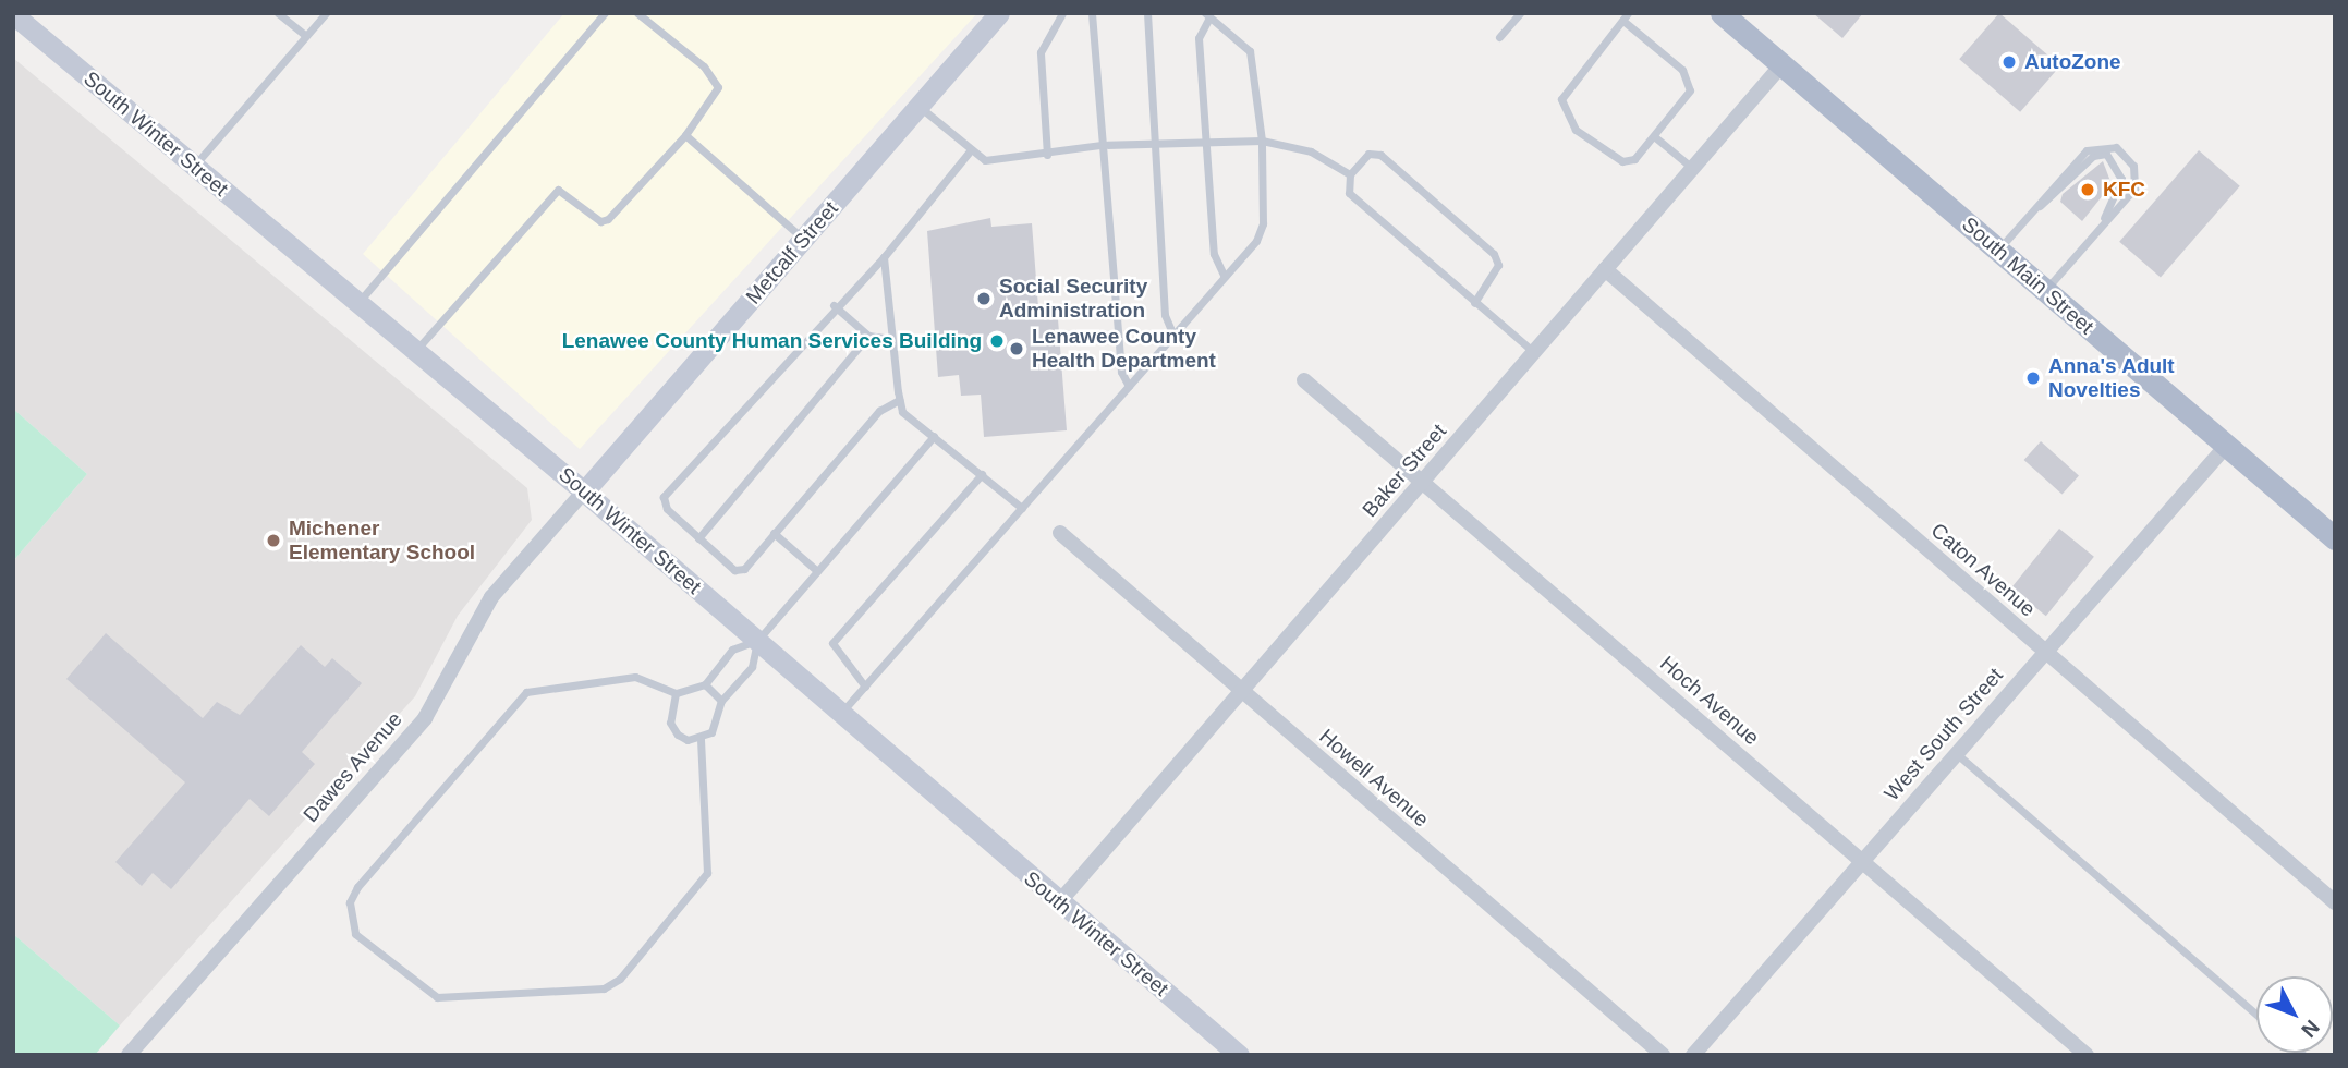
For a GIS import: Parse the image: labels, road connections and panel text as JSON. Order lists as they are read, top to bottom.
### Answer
{
  "streets": {
    "main road": ["South Main Street"],
    "street": [
      "South Winter Street",
      "Metcalf Street",
      "Baker Street",
      "Caton Avenue",
      "Hoch Avenue",
      "West South Street",
      "Dawes Avenue",
      "Howell Avenue"
    ]
  },
  "crossings": [
    ["South Winter Street", "Metcalf Street"],
    ["South Winter Street", "Baker Street"],
    ["South Winter Street", "Dawes Avenue"],
    ["Metcalf Street", "Dawes Avenue"],
    ["South Main Street", "Baker Street"],
    ["South Main Street", "West South Street"],
    ["Baker Street", "Caton Avenue"],
    ["Baker Street", "Hoch Avenue"],
    ["Baker Street", "Howell Avenue"],
    ["Caton Avenue", "West South Street"],
    ["Hoch Avenue", "West South Street"]
  ],
  "places": [
    "AutoZone",
    "KFC",
    "Social Security Administration",
    "Lenawee County Human Services Building",
    "Lenawee County Health Department",
    "Anna's Adult Novelties",
    "Michener Elementary School"
  ],
  "north": "bottom right"
}
